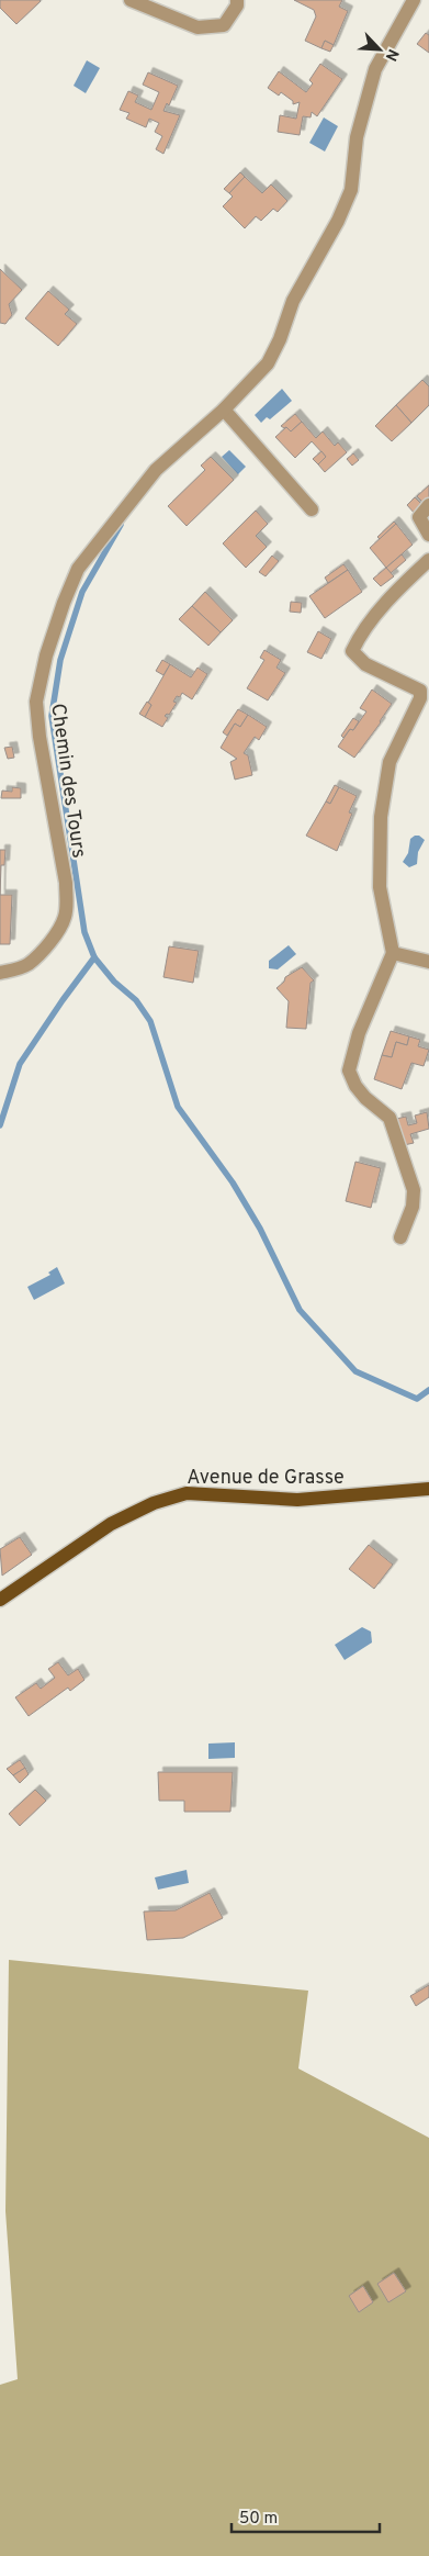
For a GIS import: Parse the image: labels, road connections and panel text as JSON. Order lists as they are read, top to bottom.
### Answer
{
  "streets": {
    "main road": ["Avenue de Grasse"],
    "street": ["Chemin des Tours"]
  },
  "scale_bar": "50 m",
  "north": "bottom right"
}
